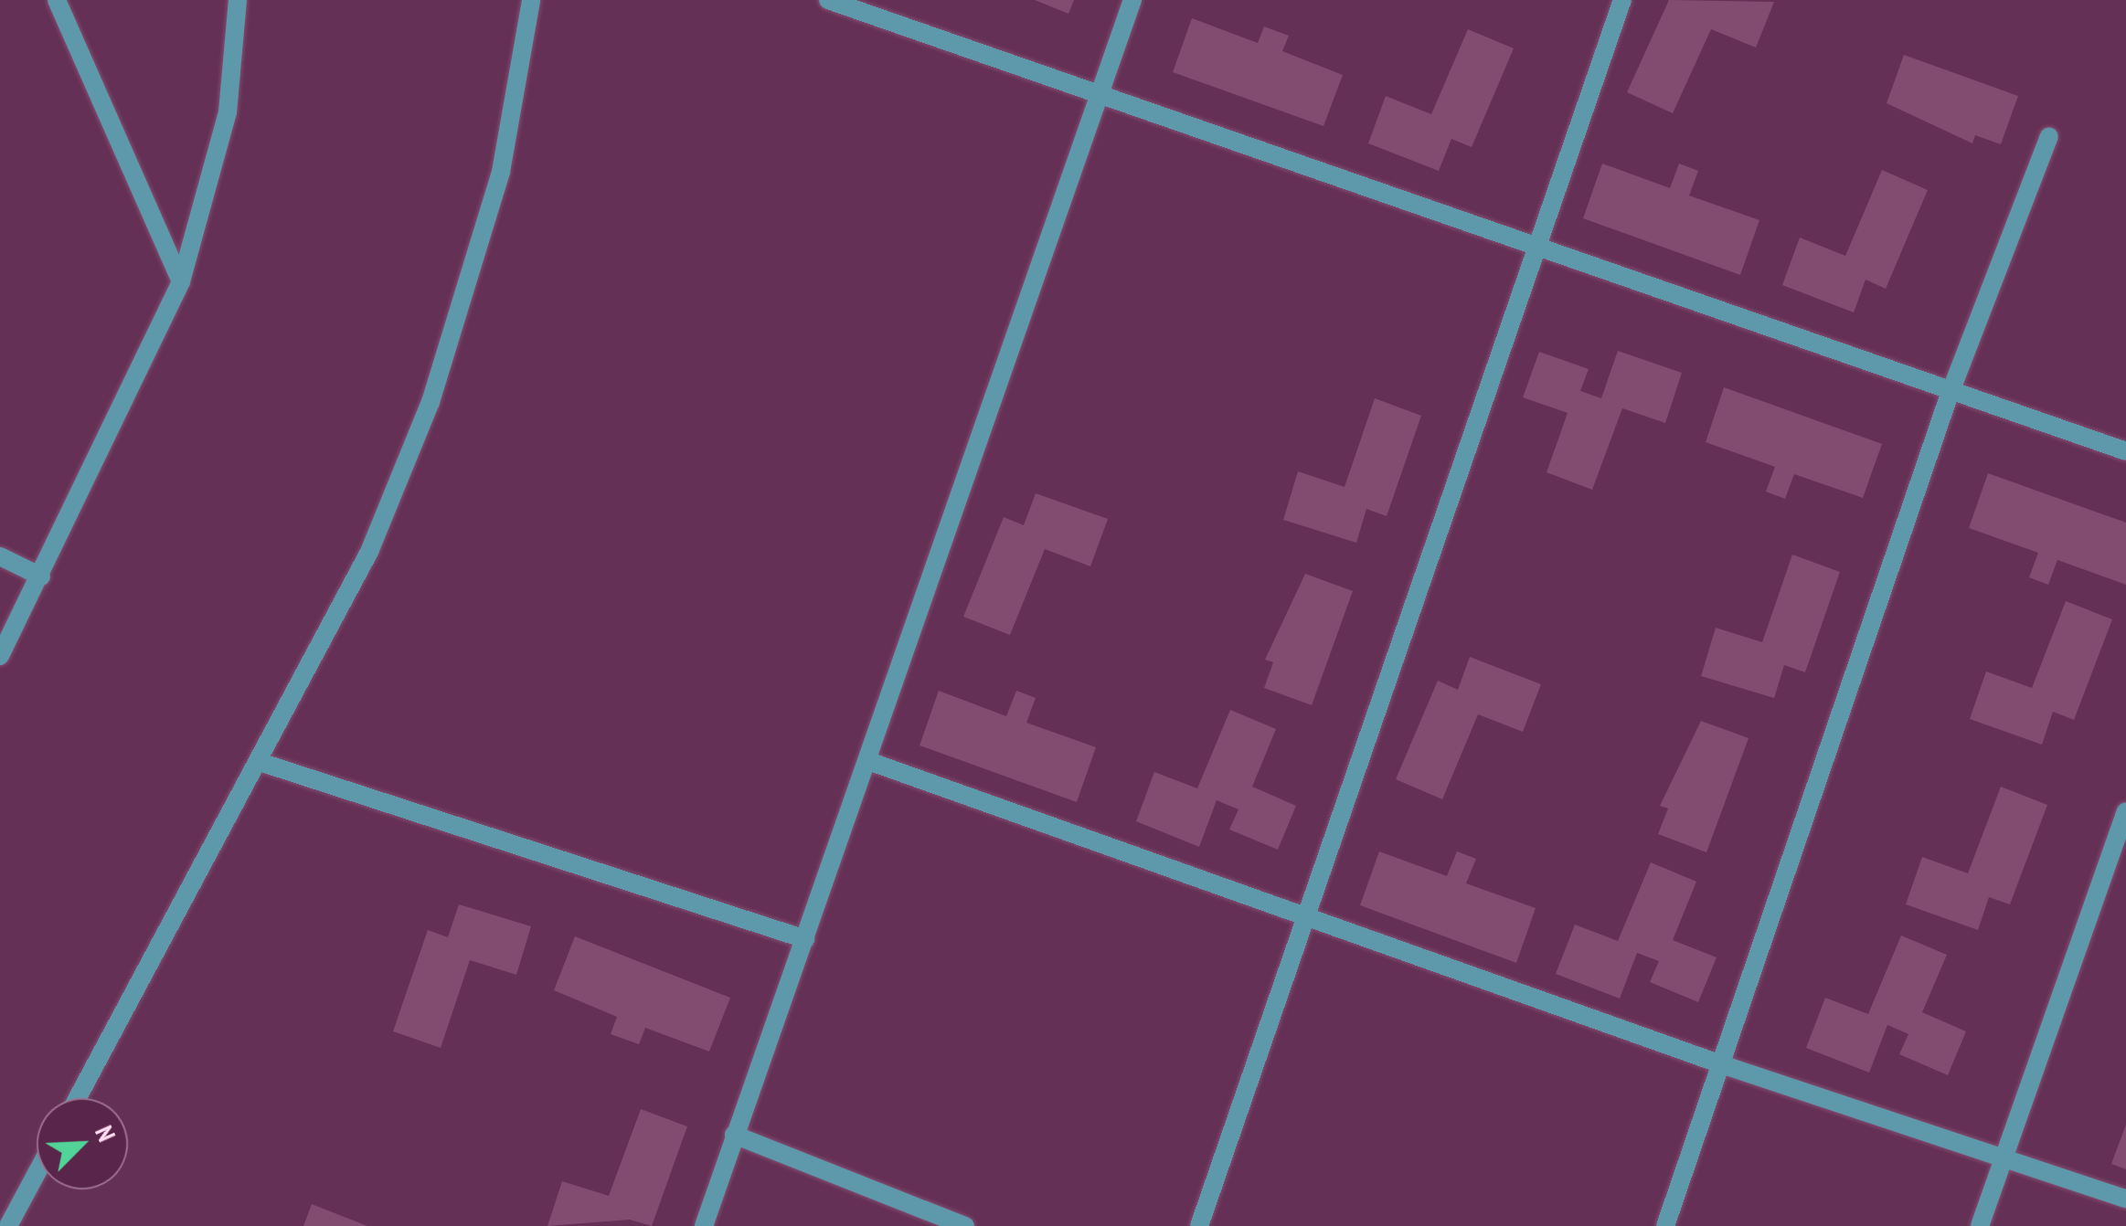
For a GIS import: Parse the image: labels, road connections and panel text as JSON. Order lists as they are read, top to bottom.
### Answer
{
  "north": "top right"
}
